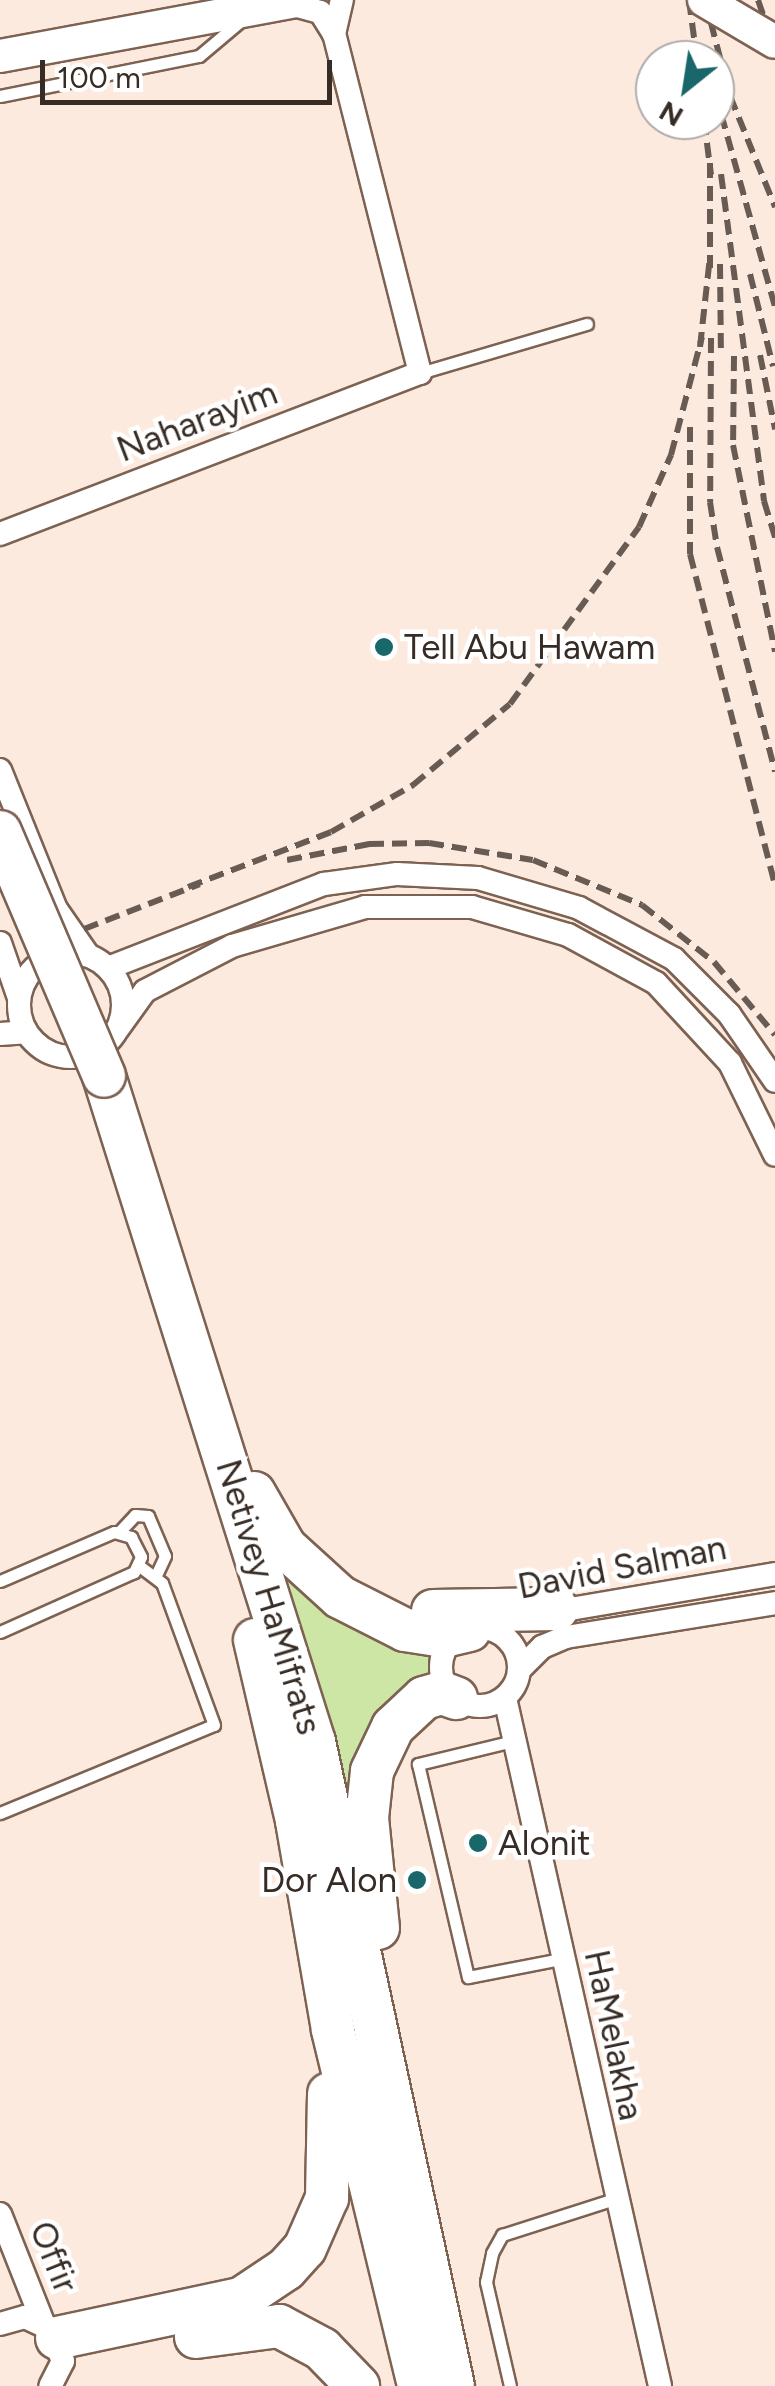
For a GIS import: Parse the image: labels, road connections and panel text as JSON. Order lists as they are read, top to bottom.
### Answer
{
  "streets": {
    "highway": ["Netivey HaMifrats"],
    "street": [
      "Naharayim",
      "David Salman",
      "HaMelakha",
      "Offir"
    ]
  },
  "crossings": [
    ["David Salman", "HaMelakha"]
  ],
  "places": ["Tell Abu Hawam", "Alonit", "Dor Alon"],
  "scale_bar": "100 m",
  "north": "bottom left"
}
